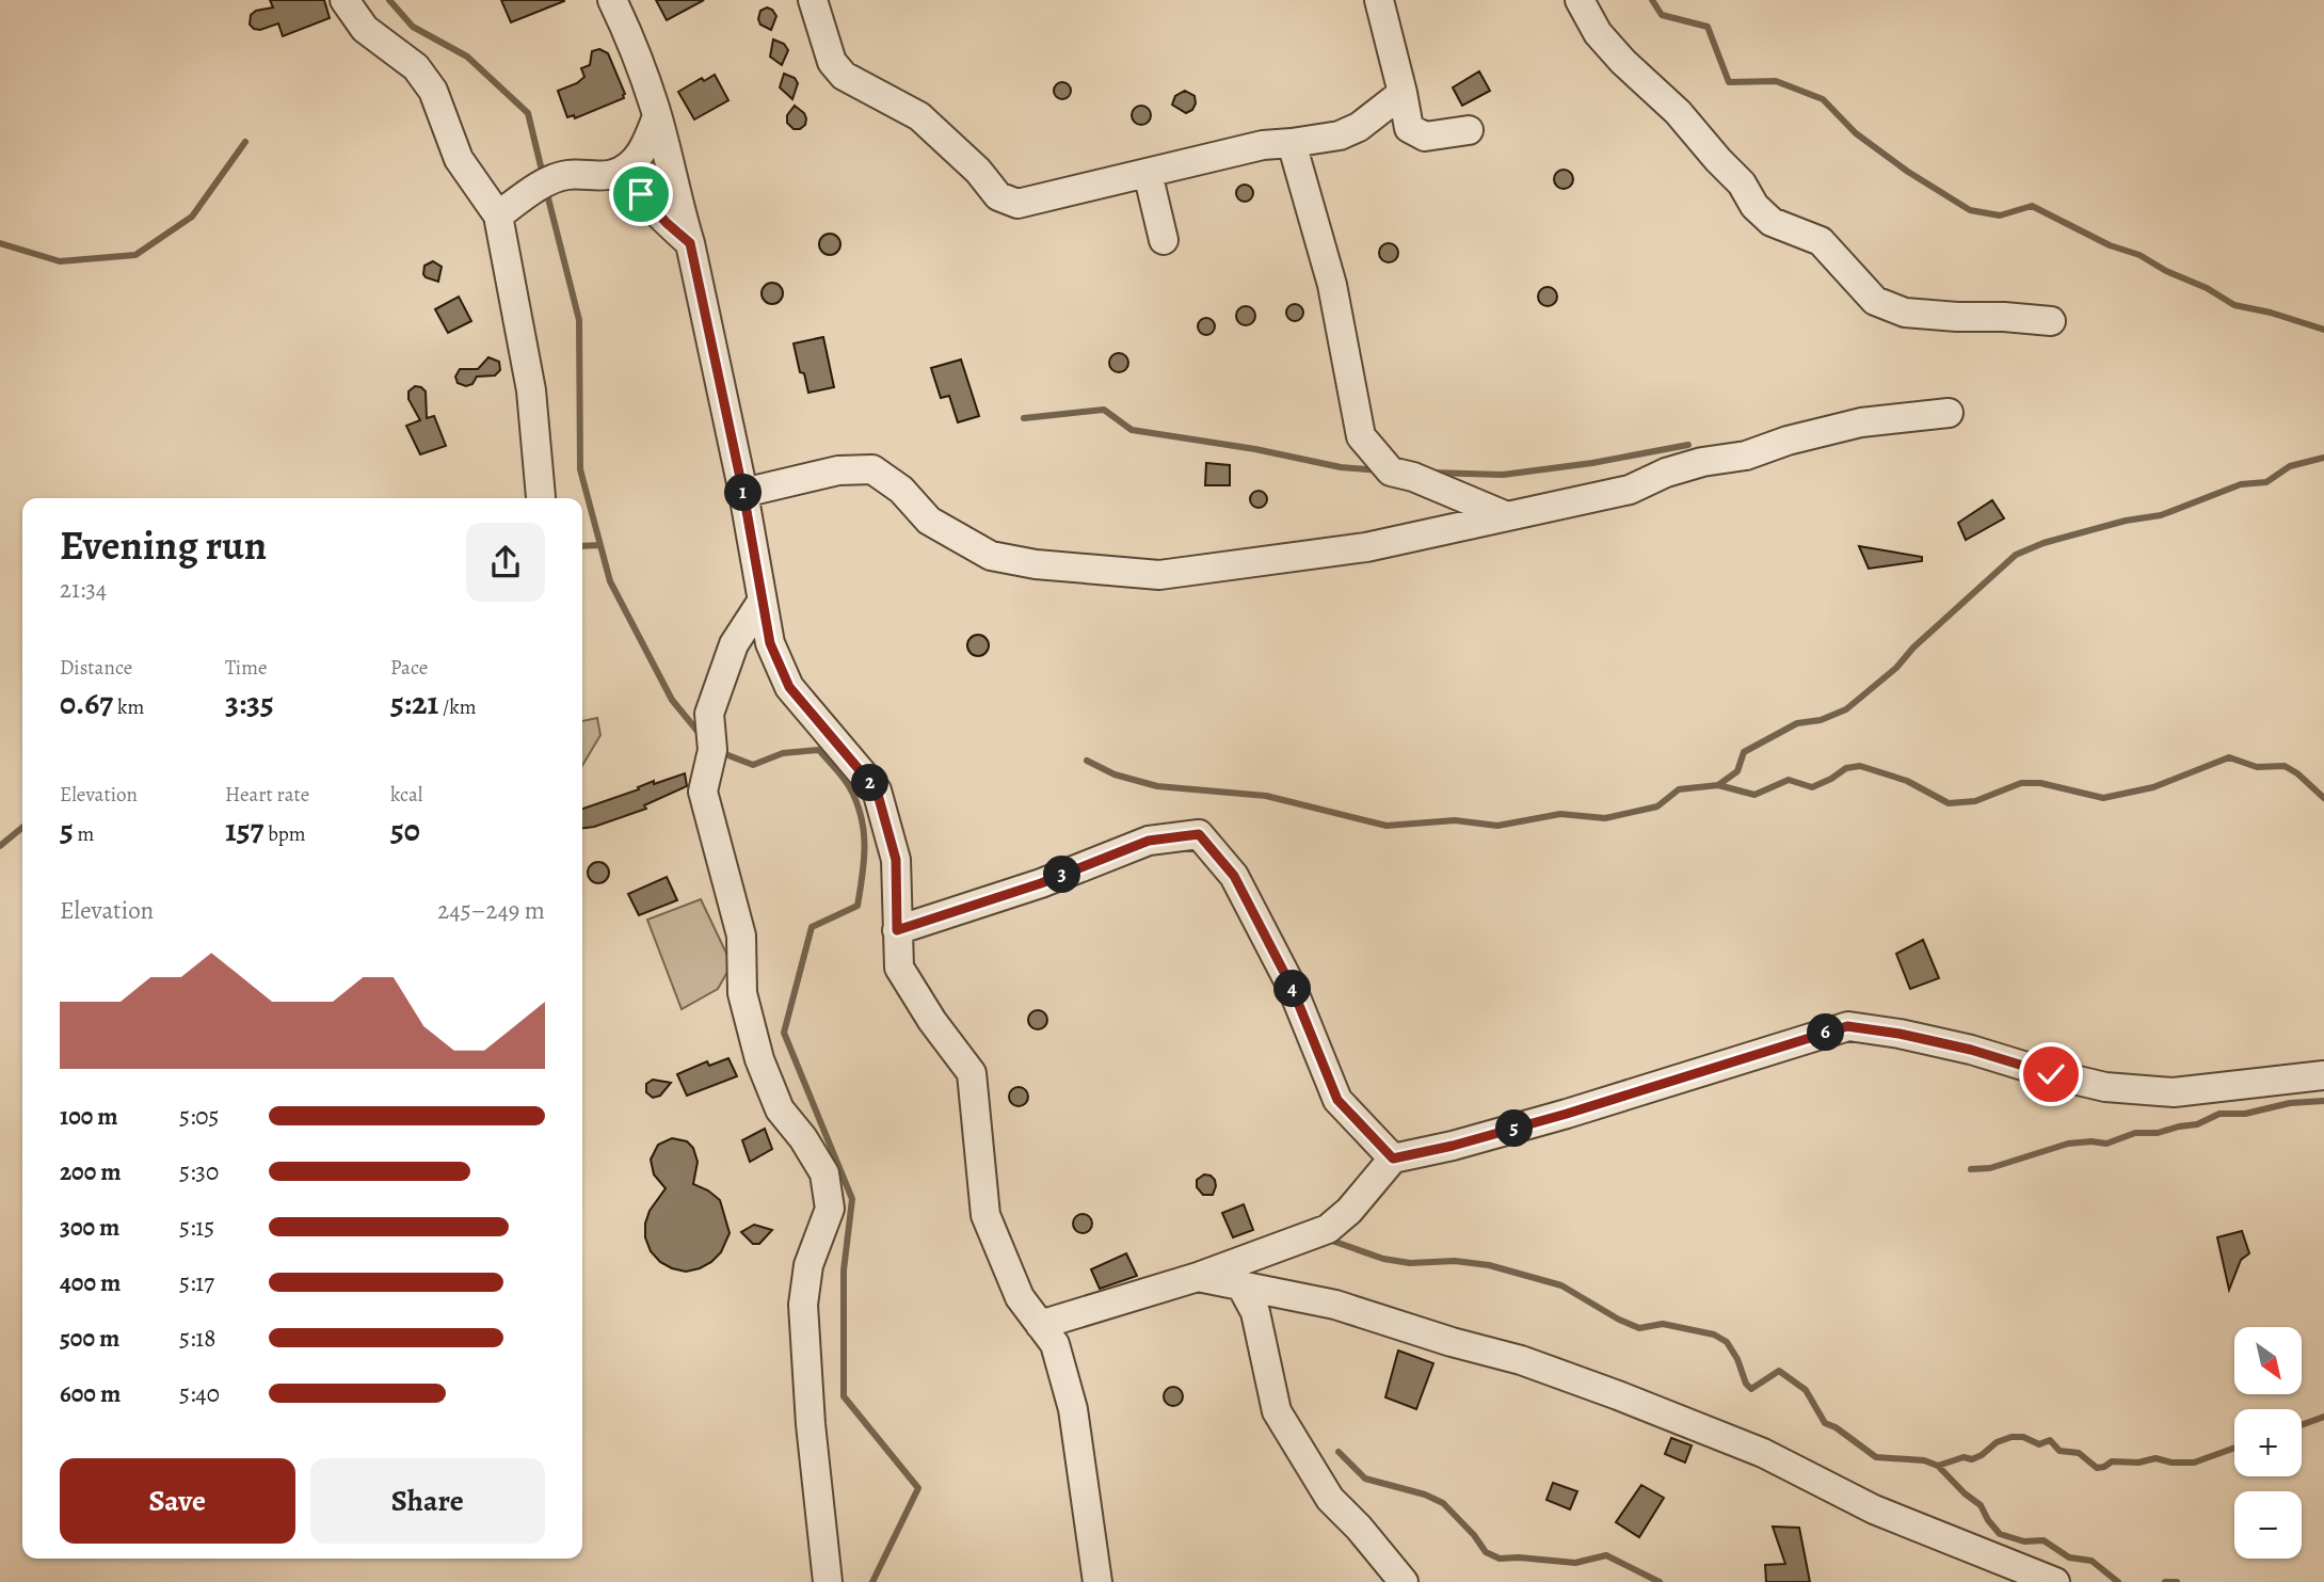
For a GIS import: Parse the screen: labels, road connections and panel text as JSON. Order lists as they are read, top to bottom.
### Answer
{
  "north": "bottom right",
  "page": {
    "pins": [
      "1",
      "2",
      "3",
      "4",
      "6",
      "5"
    ],
    "heading": ["Evening run", "21:34"],
    "stats": [
      ["Distance", "0.67 km"],
      ["Time", "3:35"],
      ["Pace", "5:21 /km"],
      ["Elevation", "5 m"],
      ["Heart rate", "157 bpm"],
      ["kcal", "50"]
    ],
    "chart": ["Elevation", "245–249 m"],
    "list": [
      {
        "name": "100 m",
        "note": "5:05"
      },
      {
        "name": "200 m",
        "note": "5:30"
      },
      {
        "name": "300 m",
        "note": "5:15"
      },
      {
        "name": "400 m",
        "note": "5:17"
      },
      {
        "name": "500 m",
        "note": "5:18"
      },
      {
        "name": "600 m",
        "note": "5:40"
      }
    ],
    "map_buttons": ["+", "−"],
    "buttons": ["Save", "Share"]
  }
}
